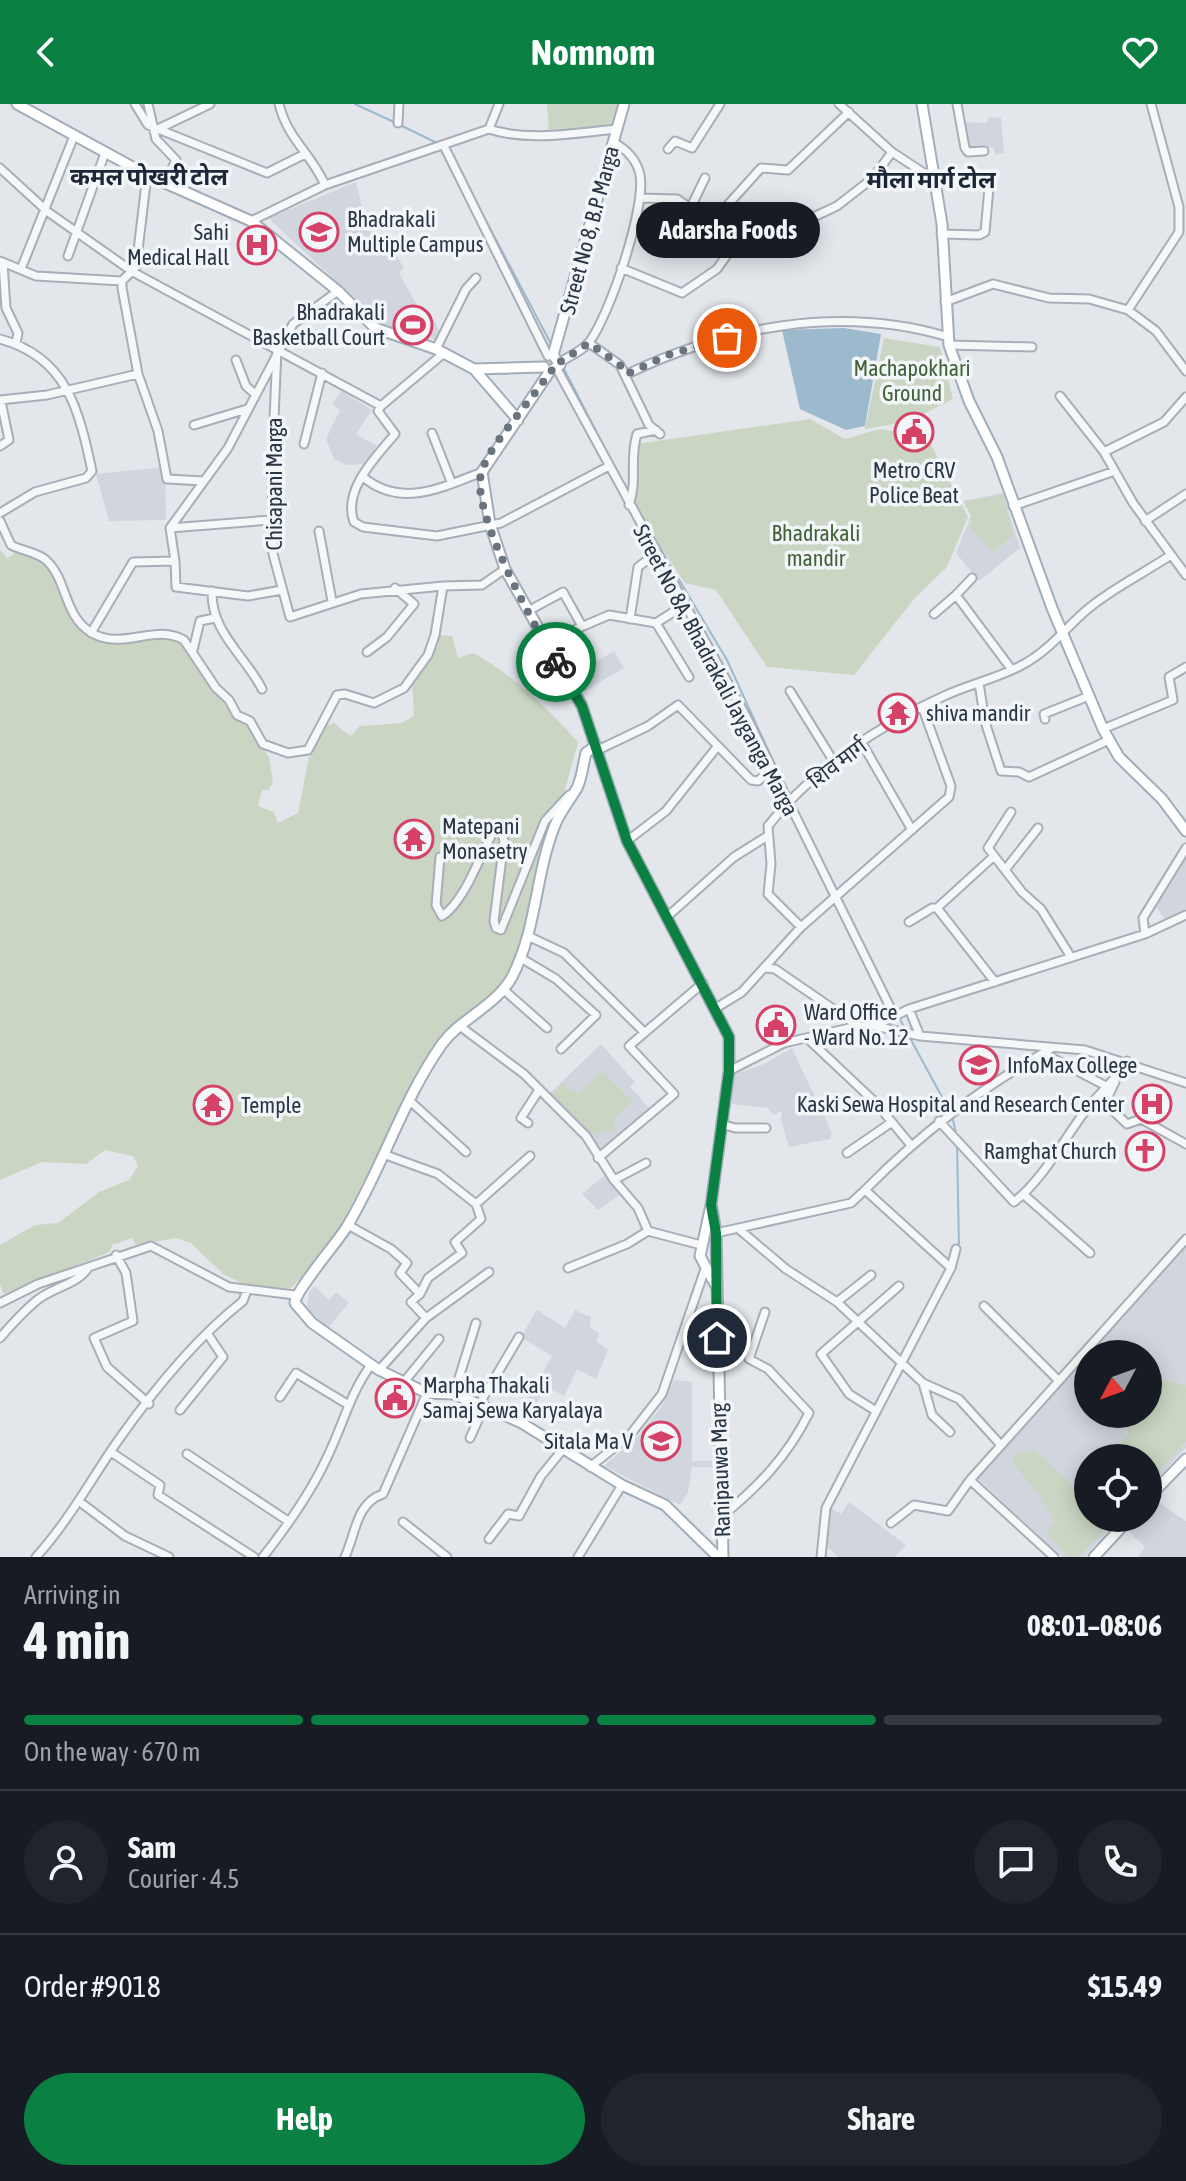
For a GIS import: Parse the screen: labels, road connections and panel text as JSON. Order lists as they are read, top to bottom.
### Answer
{
  "streets": {
    "main road": ["Street No 8, B.P Marga", "Ranipauwa Marg"],
    "street": ["Chisapani Marga", "Street No 8A, Bhadrakali Jayganga Marga", "शिव मार्ग"]
  },
  "crossings": [
    ["Street No 8, B.P Marga", "Street No 8A, Bhadrakali Jayganga Marga"],
    ["Street No 8A, Bhadrakali Jayganga Marga", "शिव मार्ग"]
  ],
  "districts": ["कमल पोखरी टोल", "मौला मार्ग टोल"],
  "parks": ["Machapokhari Ground", "Bhadrakali mandir"],
  "places": {
    "school or university": ["Bhadrakali Multiple Campus", "InfoMax College", "Sitala Ma V"],
    "hospital": ["Sahi Medical Hall", "Kaski Sewa Hospital and Research Center"],
    "sports": ["Bhadrakali Basketball Court"],
    "other": ["Adarsha Foods"],
    "public building": ["Metro CRV Police Beat", "Ward Office - Ward No. 12", "Marpha Thakali Samaj Sewa Karyalaya"],
    "temple": ["shiva mandir", "Matepani Monasetry", "Temple"],
    "church": ["Ramghat Church"]
  },
  "north": "bottom left",
  "page": {
    "header": "Nomnom",
    "bubble": "Adarsha Foods",
    "heading": ["4 min", "Arriving in", "08:01–08:06"],
    "panel": [
      "Sam",
      "Courier · 4.5",
      "Order #9018",
      "$15.49"
    ],
    "bar": "On the way · 670 m",
    "buttons": ["Help", "Share"]
  }
}
